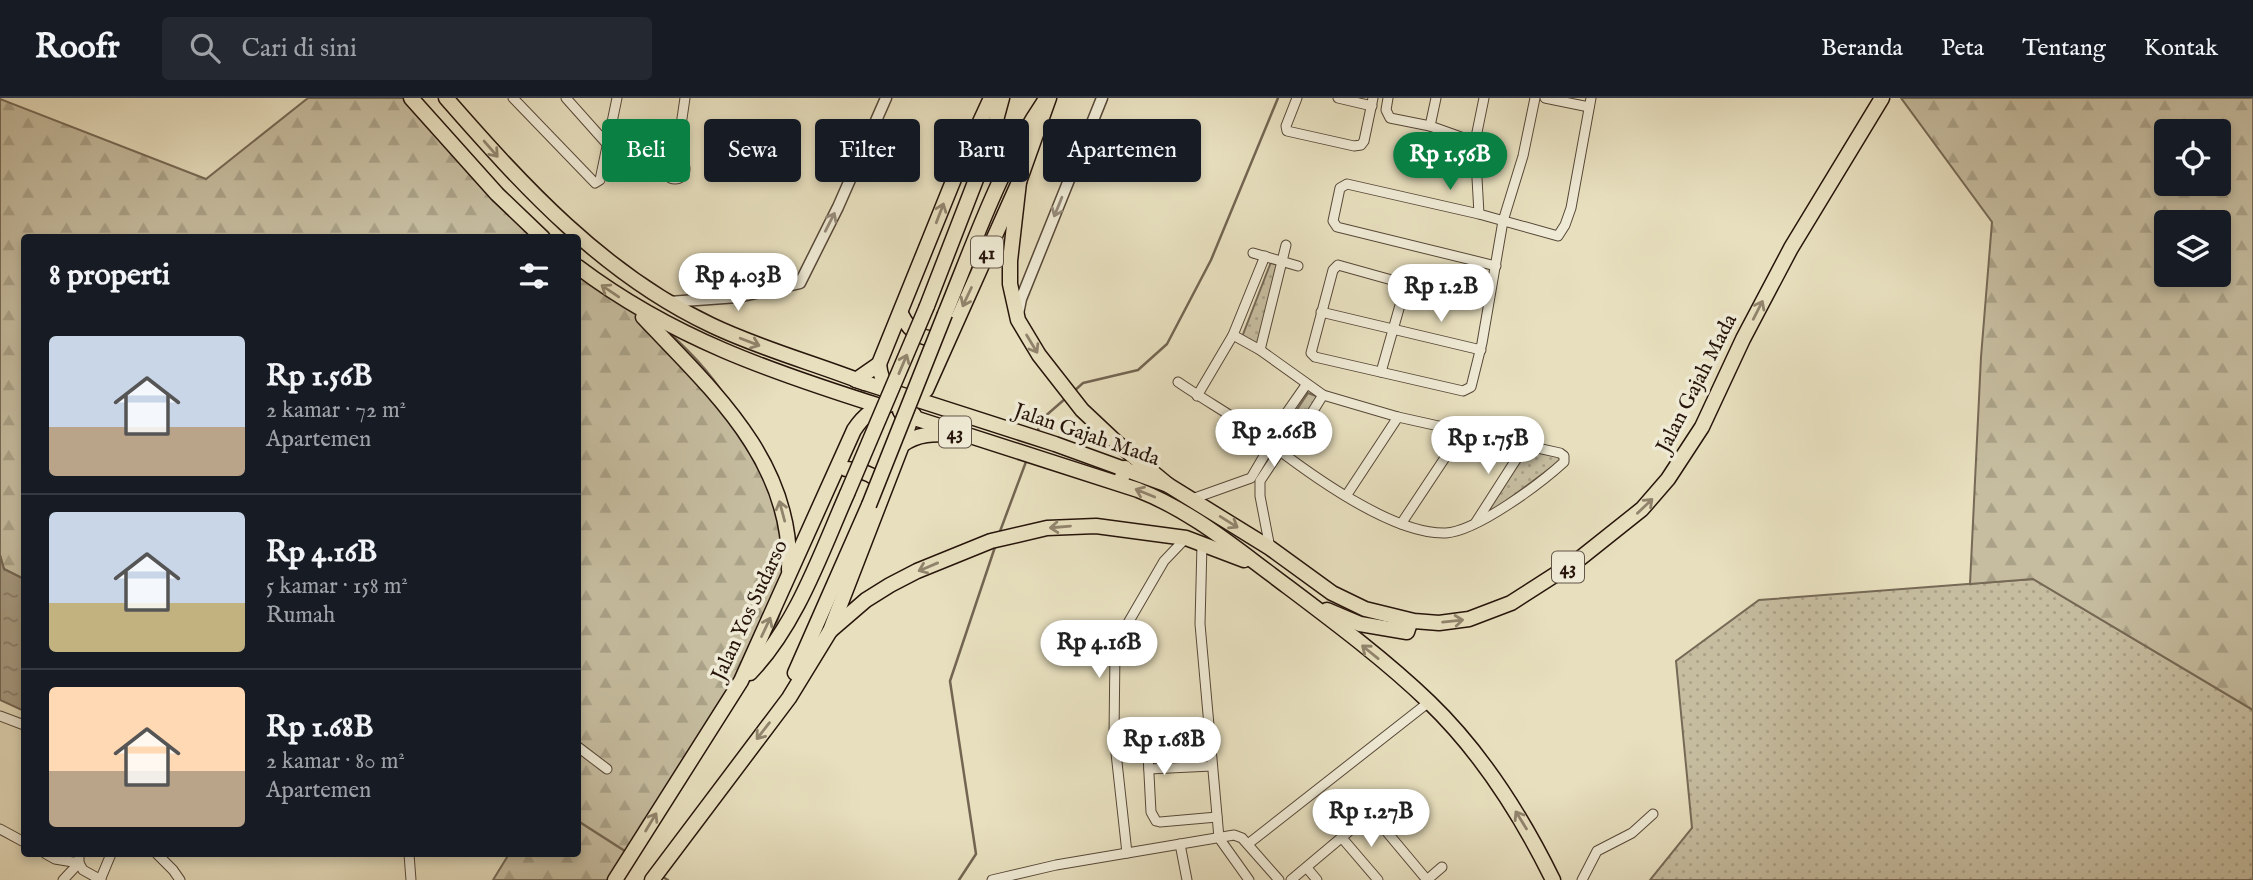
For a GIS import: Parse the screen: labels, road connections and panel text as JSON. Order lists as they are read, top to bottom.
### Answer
{
  "streets": {
    "main road": [
      "41",
      "Jalan Gajah Mada",
      "43",
      "Jalan Yos Sudarso"
    ]
  },
  "crossings": [
    ["41", "Jalan Gajah Mada"],
    ["41", "Jalan Yos Sudarso"],
    ["Jalan Gajah Mada", "Jalan Yos Sudarso"]
  ],
  "page": {
    "header": "Roofr",
    "search": "Cari di sini",
    "nav": [
      "Beranda",
      "Peta",
      "Tentang",
      "Kontak"
    ],
    "chip": [
      "Beli",
      "Sewa",
      "Filter",
      "Baru",
      "Apartemen"
    ],
    "price": [
      "Rp 1.56B",
      "Rp 4.03B",
      "Rp 1.2B",
      "Rp 2.66B",
      "Rp 1.75B",
      "Rp 4.16B",
      "Rp 1.68B",
      "Rp 1.27B"
    ],
    "heading": "8 properti",
    "list": [
      {
        "name": "Rp 1.56B",
        "note": "2 kamar · 72 m² · Apartemen"
      },
      {
        "name": "Rp 4.16B",
        "note": "5 kamar · 158 m² · Rumah"
      },
      {
        "name": "Rp 1.68B",
        "note": "2 kamar · 80 m² · Apartemen"
      }
    ]
  }
}
